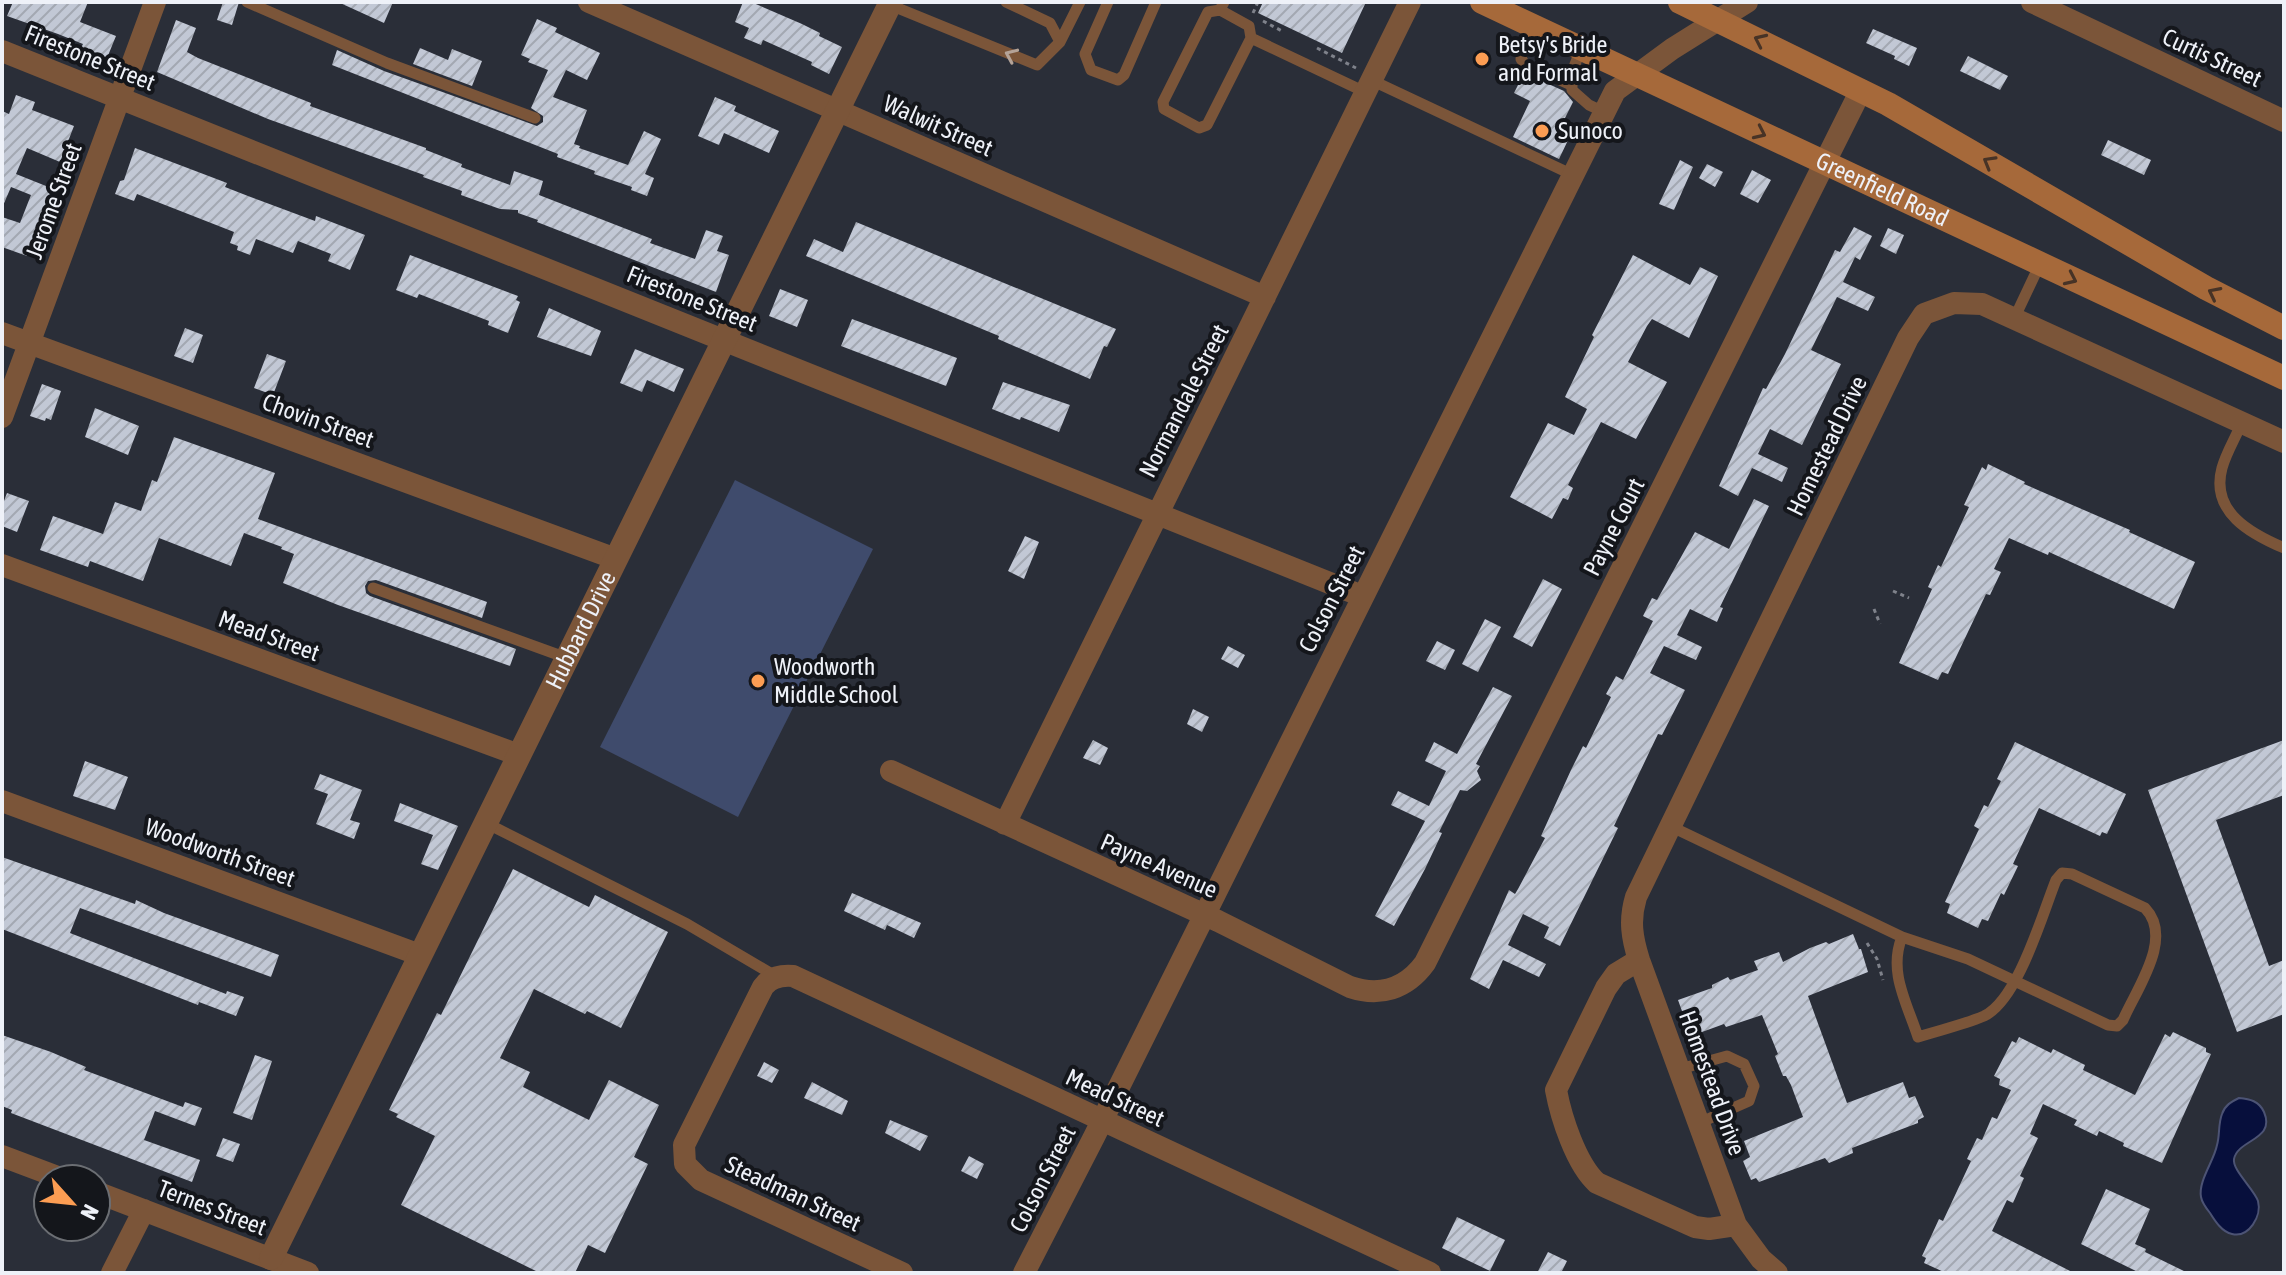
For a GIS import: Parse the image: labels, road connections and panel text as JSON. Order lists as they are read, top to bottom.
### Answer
{
  "streets": {
    "main road": ["Greenfield Road"],
    "street": [
      "Firestone Street",
      "Curtis Street",
      "Walwit Street",
      "Jerome Street",
      "Normandale Street",
      "Chovin Street",
      "Homestead Drive",
      "Payne Court",
      "Colson Street",
      "Hubbard Drive",
      "Mead Street",
      "Woodworth Street",
      "Payne Avenue",
      "Steadman Street",
      "Ternes Street"
    ]
  },
  "crossings": [
    ["Firestone Street", "Jerome Street"],
    ["Firestone Street", "Normandale Street"],
    ["Firestone Street", "Colson Street"],
    ["Firestone Street", "Hubbard Drive"],
    ["Walwit Street", "Normandale Street"],
    ["Walwit Street", "Hubbard Drive"],
    ["Greenfield Road", "Payne Court"],
    ["Greenfield Road", "Colson Street"],
    ["Jerome Street", "Chovin Street"],
    ["Normandale Street", "Payne Avenue"],
    ["Chovin Street", "Hubbard Drive"],
    ["Payne Court", "Payne Avenue"],
    ["Colson Street", "Mead Street"],
    ["Colson Street", "Payne Avenue"],
    ["Hubbard Drive", "Mead Street"],
    ["Hubbard Drive", "Woodworth Street"],
    ["Hubbard Drive", "Ternes Street"],
    ["Mead Street", "Steadman Street"]
  ],
  "places": ["Betsy's Bride and Formal", "Sunoco", "Woodworth Middle School"],
  "north": "bottom right"
}
